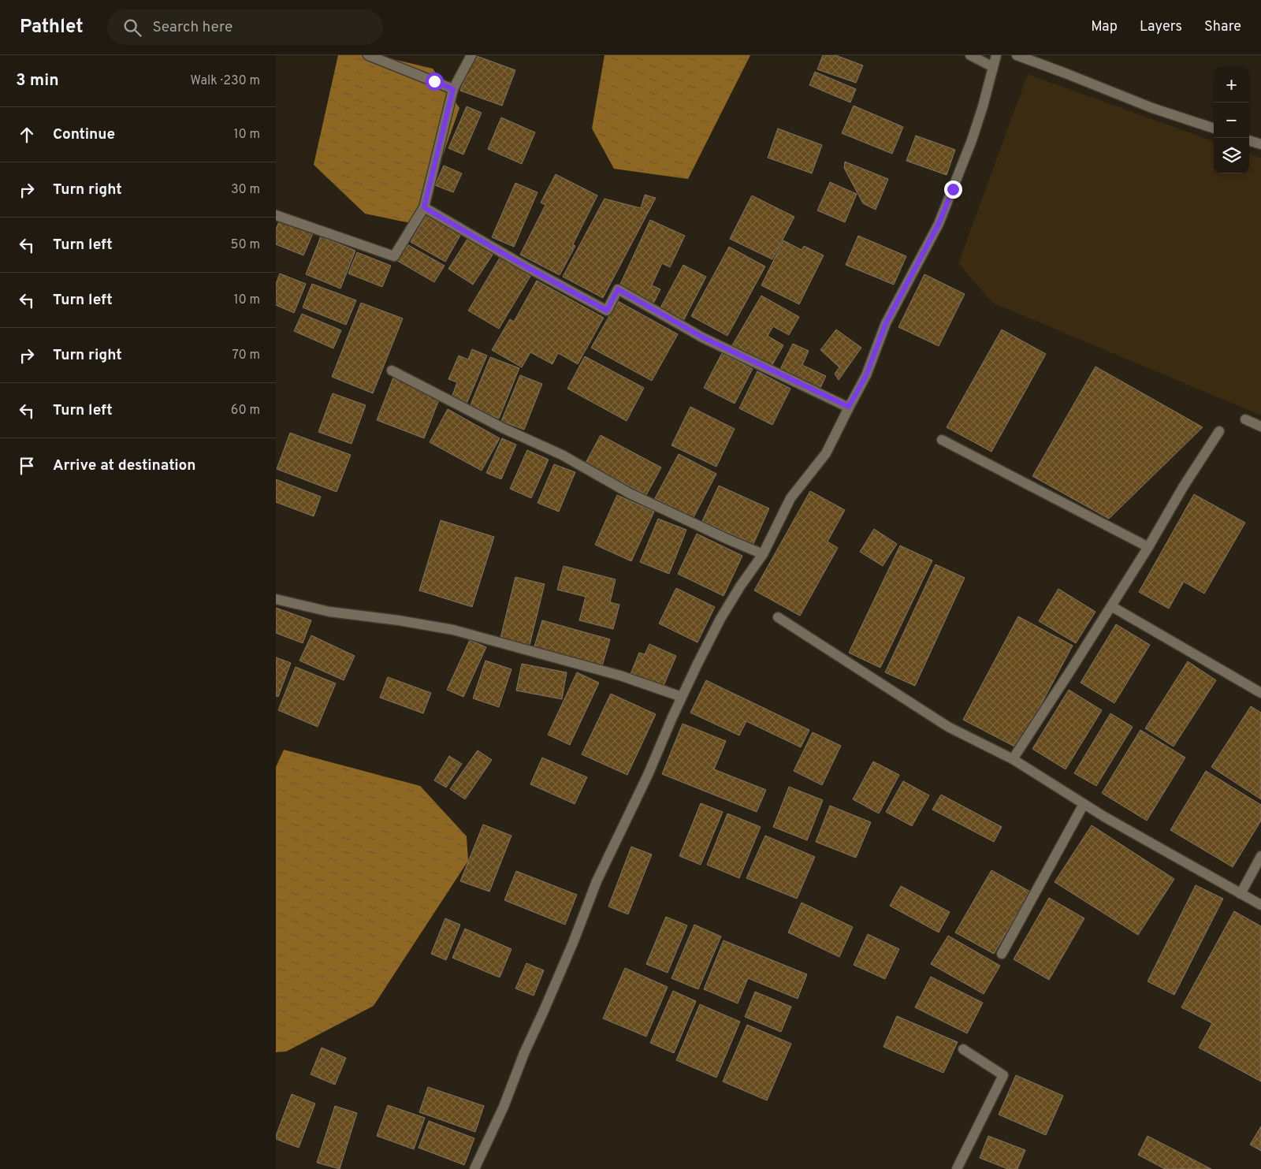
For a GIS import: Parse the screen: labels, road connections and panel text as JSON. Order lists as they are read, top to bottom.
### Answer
{
  "page": {
    "header": "Pathlet",
    "search": "Search here",
    "nav": ["Map", "Layers", "Share"],
    "heading": ["3 min", "Walk · 230 m"],
    "map_buttons": ["+", "−"],
    "list": [
      ["Continue", "10 m"],
      ["Turn right", "30 m"],
      ["Turn left", "50 m"],
      ["Turn left", "10 m"],
      ["Turn right", "70 m"],
      ["Turn left", "60 m"],
      "Arrive at destination"
    ]
  }
}
